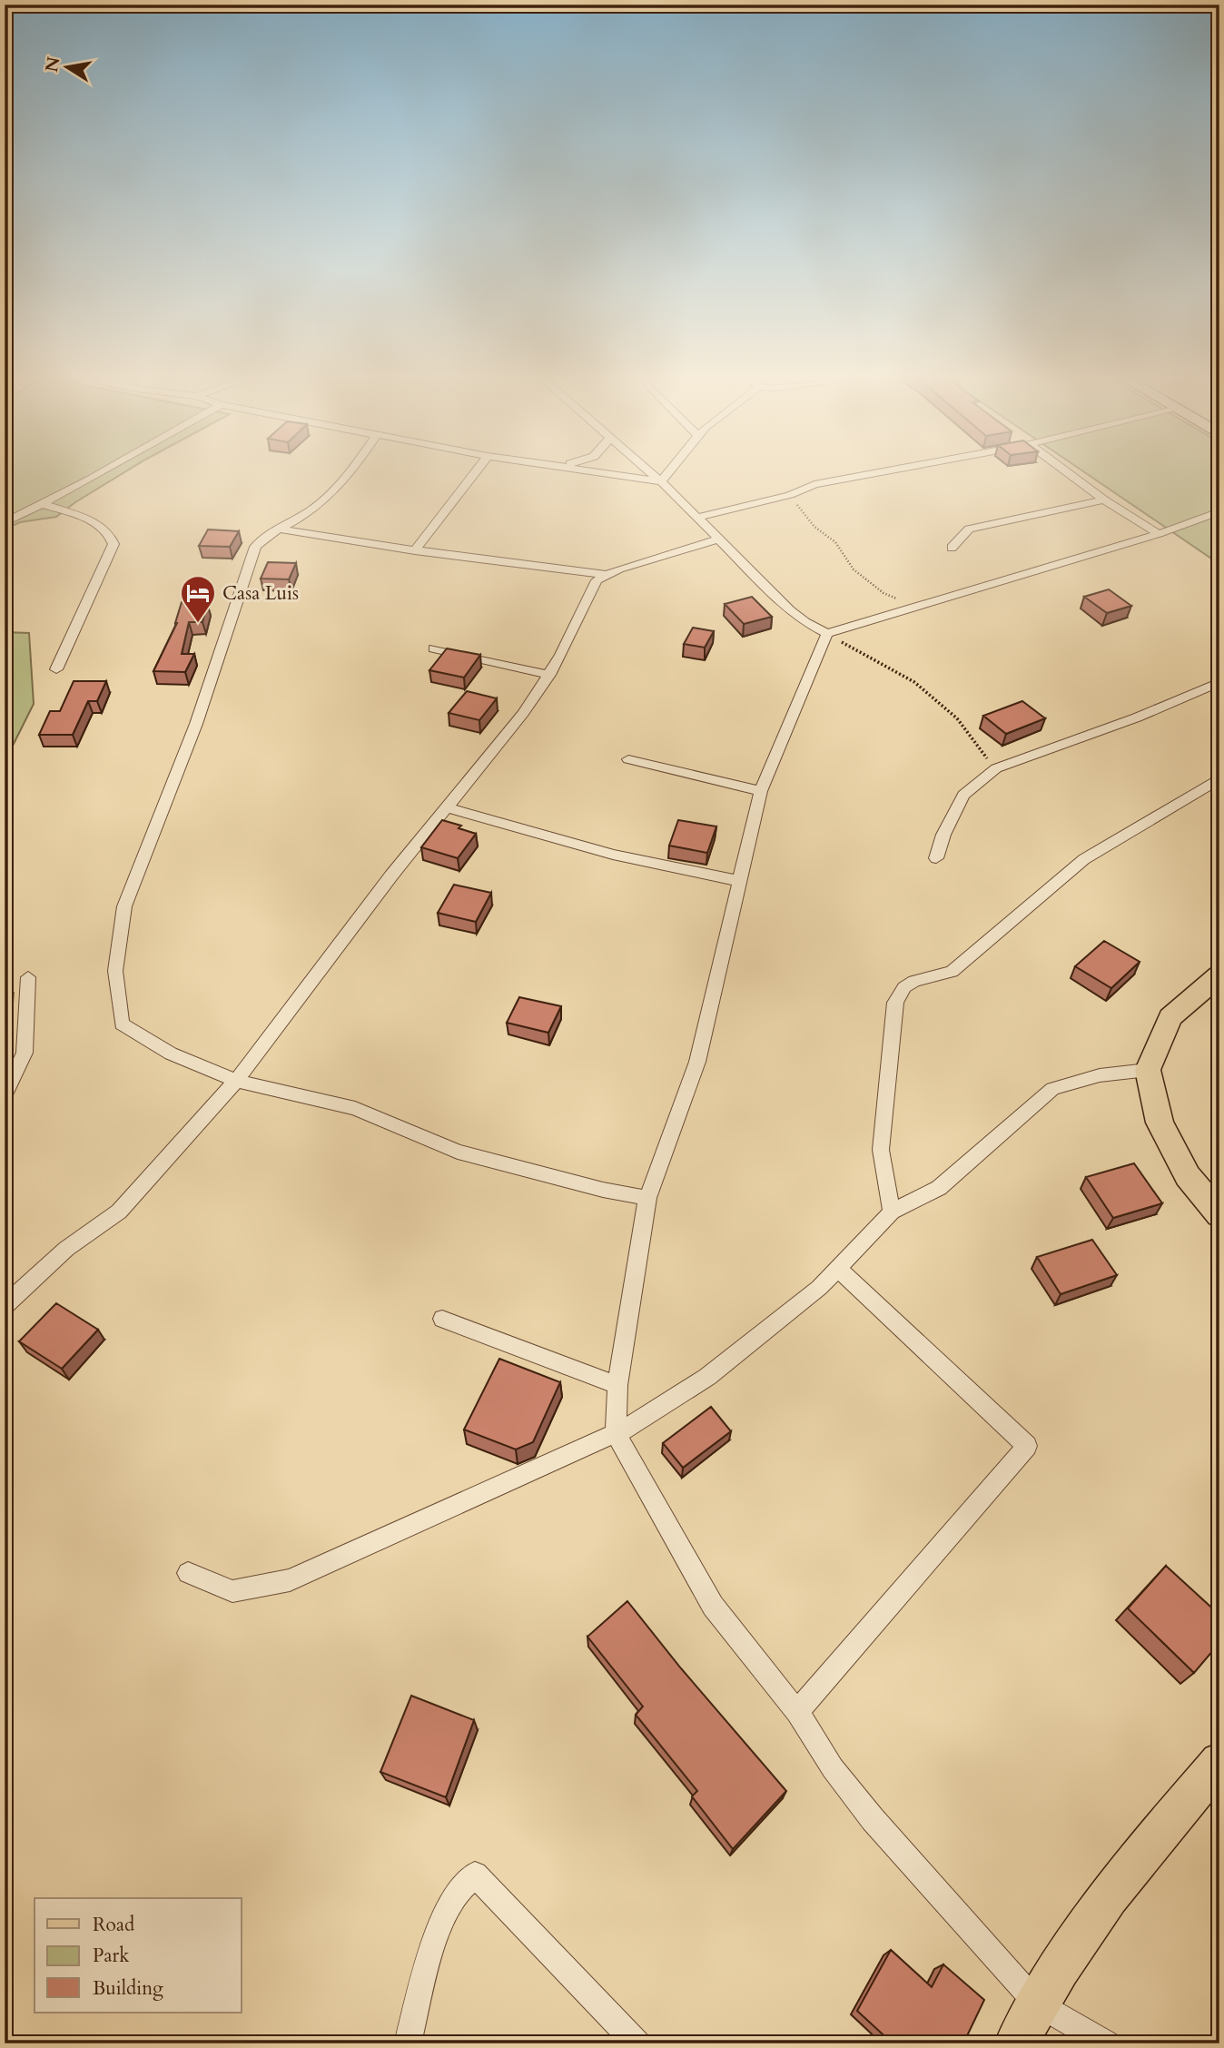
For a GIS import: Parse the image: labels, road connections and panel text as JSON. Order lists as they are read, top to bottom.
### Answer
{
  "places": {
    "hotel": ["Casa Luis"]
  },
  "legend": ["Road", "Park", "Building"],
  "north": "left"
}
